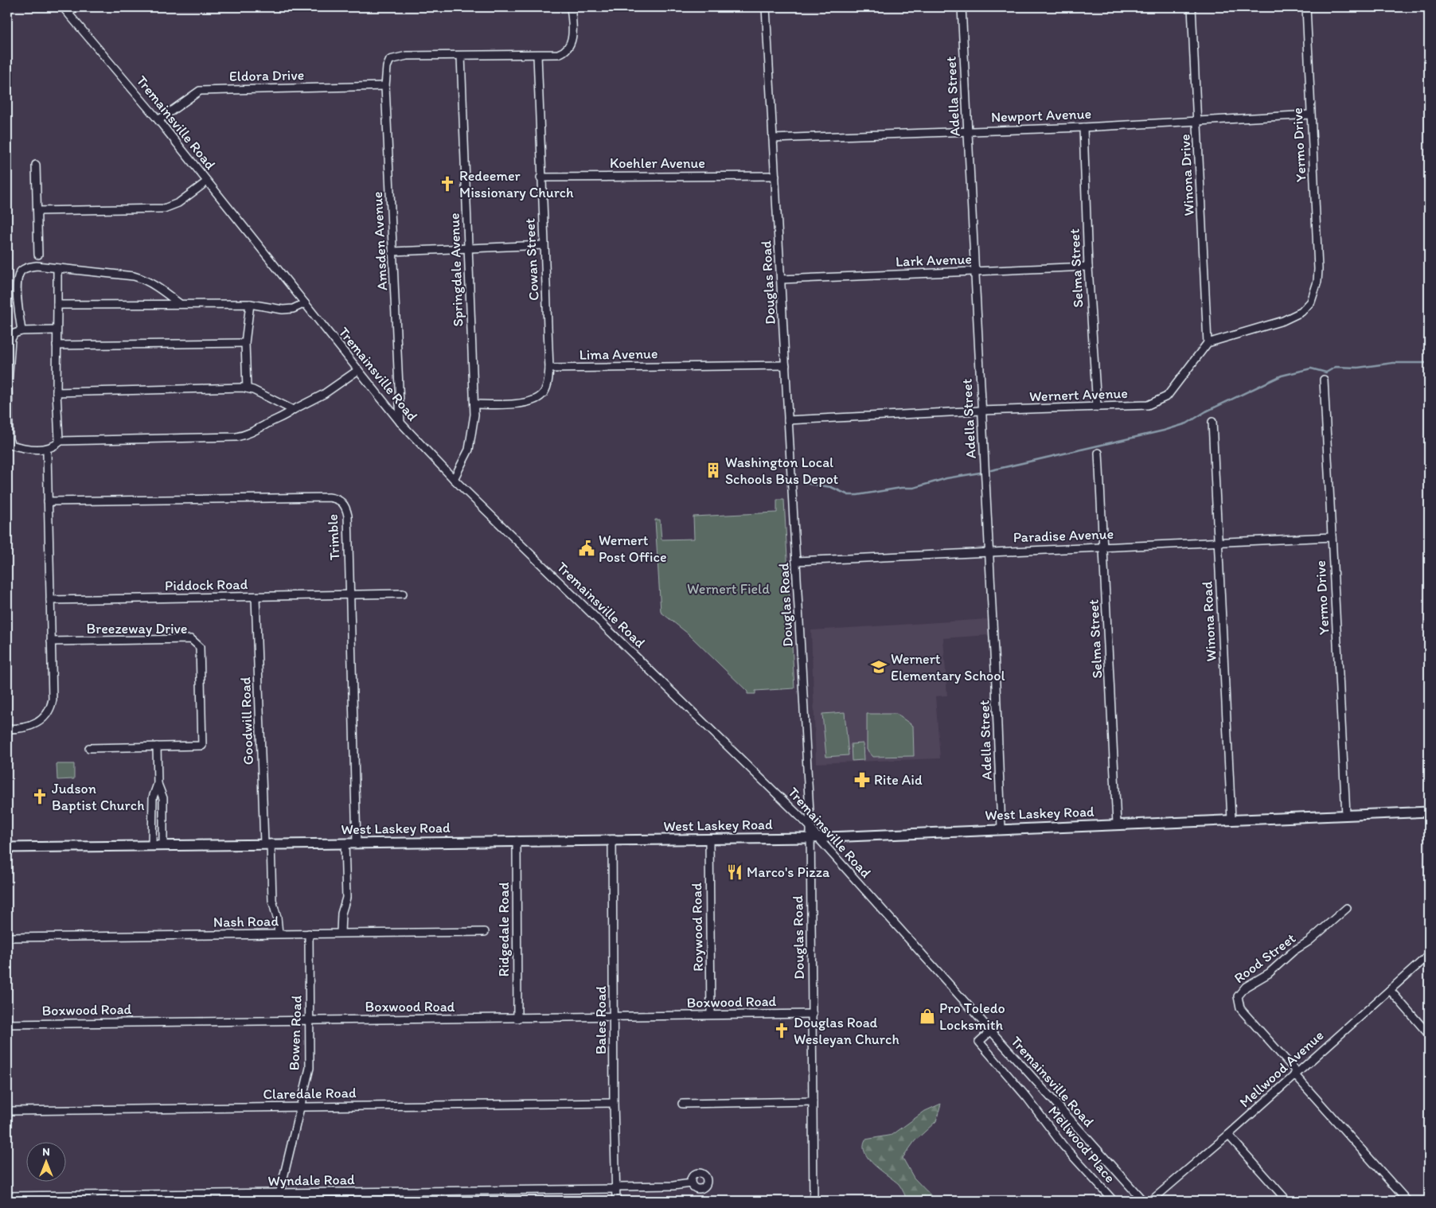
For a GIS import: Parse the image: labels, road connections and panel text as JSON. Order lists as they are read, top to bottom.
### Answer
{
  "streets": {
    "main road": ["West Laskey Road"],
    "street": [
      "Eldora Drive",
      "Adella Street",
      "Newport Avenue",
      "Tremainsville Road",
      "Yermo Drive",
      "Koehler Avenue",
      "Winona Drive",
      "Amsden Avenue",
      "Cowan Street",
      "Lark Avenue",
      "Selma Street",
      "Springdale Avenue",
      "Douglas Road",
      "Lima Avenue",
      "Wernert Avenue",
      "Paradise Avenue",
      "Trimble",
      "Piddock Road",
      "Winona Road",
      "Breezeway Drive",
      "Goodwill Road",
      "Nash Road",
      "Roywood Road",
      "Ridgedale Road",
      "Rood Street",
      "Boxwood Road",
      "Bales Road",
      "Bowen Road",
      "Mellwood Avenue",
      "Claredale Road",
      "Mellwood Place",
      "Wyndale Road"
    ]
  },
  "crossings": [
    ["Eldora Drive", "Tremainsville Road"],
    ["Eldora Drive", "Amsden Avenue"],
    ["Adella Street", "Newport Avenue"],
    ["Adella Street", "Lark Avenue"],
    ["Adella Street", "Wernert Avenue"],
    ["Adella Street", "Paradise Avenue"],
    ["Adella Street", "West Laskey Road"],
    ["Newport Avenue", "Yermo Drive"],
    ["Newport Avenue", "Winona Drive"],
    ["Newport Avenue", "Selma Street"],
    ["Newport Avenue", "Douglas Road"],
    ["Tremainsville Road", "Amsden Avenue"],
    ["Tremainsville Road", "Springdale Avenue"],
    ["Tremainsville Road", "Douglas Road"],
    ["Tremainsville Road", "West Laskey Road"],
    ["Tremainsville Road", "Mellwood Place"],
    ["Yermo Drive", "Winona Drive"],
    ["Yermo Drive", "Wernert Avenue"],
    ["Yermo Drive", "Paradise Avenue"],
    ["Yermo Drive", "West Laskey Road"],
    ["Koehler Avenue", "Cowan Street"],
    ["Koehler Avenue", "Douglas Road"],
    ["Winona Drive", "Wernert Avenue"],
    ["Amsden Avenue", "Springdale Avenue"],
    ["Cowan Street", "Lima Avenue"],
    ["Lark Avenue", "Selma Street"],
    ["Lark Avenue", "Douglas Road"],
    ["Selma Street", "Wernert Avenue"],
    ["Selma Street", "Paradise Avenue"],
    ["Selma Street", "West Laskey Road"],
    ["Douglas Road", "Lima Avenue"],
    ["Douglas Road", "Wernert Avenue"],
    ["Douglas Road", "Paradise Avenue"],
    ["Douglas Road", "West Laskey Road"],
    ["Douglas Road", "Boxwood Road"],
    ["Paradise Avenue", "Winona Road"],
    ["Trimble", "Piddock Road"],
    ["Trimble", "West Laskey Road"],
    ["Piddock Road", "Goodwill Road"],
    ["Winona Road", "West Laskey Road"],
    ["Goodwill Road", "West Laskey Road"],
    ["Goodwill Road", "Nash Road"],
    ["West Laskey Road", "Roywood Road"],
    ["West Laskey Road", "Ridgedale Road"],
    ["West Laskey Road", "Bales Road"],
    ["Nash Road", "Bowen Road"],
    ["Roywood Road", "Boxwood Road"],
    ["Ridgedale Road", "Boxwood Road"],
    ["Rood Street", "Mellwood Avenue"],
    ["Boxwood Road", "Bales Road"],
    ["Boxwood Road", "Bowen Road"],
    ["Bales Road", "Claredale Road"],
    ["Bales Road", "Wyndale Road"],
    ["Bowen Road", "Claredale Road"],
    ["Bowen Road", "Wyndale Road"]
  ],
  "parks": ["Wernert Field"],
  "places": {
    "church": ["Redeemer Missionary Church", "Judson Baptist Church", "Douglas Road Wesleyan Church"],
    "building": ["Washington Local Schools Bus Depot"],
    "public building": ["Wernert Post Office"],
    "school or university": ["Wernert Elementary School"],
    "pharmacy": ["Rite Aid"],
    "restaurant": ["Marco's Pizza"],
    "shop": ["Pro Toledo Locksmith"]
  },
  "north": "top"
}
